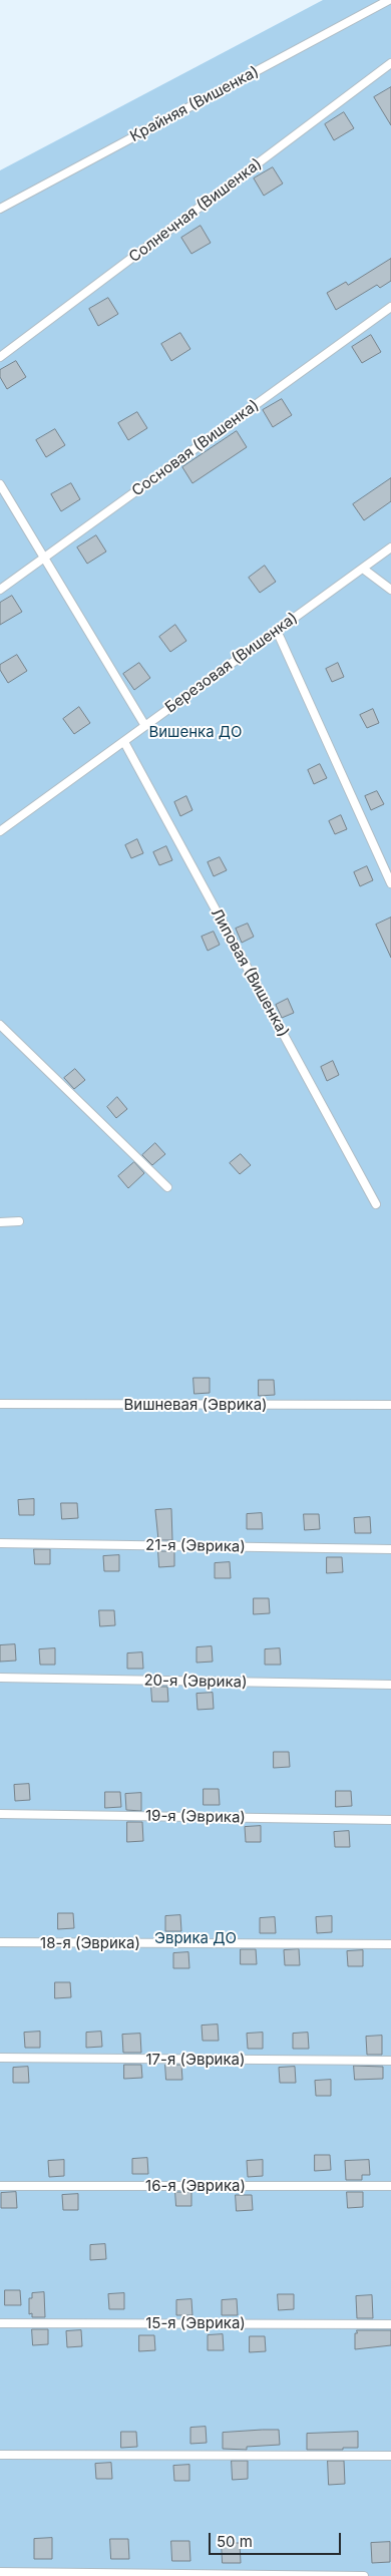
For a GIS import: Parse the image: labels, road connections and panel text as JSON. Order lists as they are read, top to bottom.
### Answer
{
  "streets": {
    "lane": [
      "Крайняя (Вишенка)",
      "Солнечная (Вишенка)",
      "Сосновая (Вишенка)",
      "Березовая (Вишенка)",
      "Липовая (Вишенка)",
      "Вишневая (Эврика)",
      "21-я (Эврика)",
      "20-я (Эврика)",
      "19-я (Эврика)",
      "18-я (Эврика)",
      "17-я (Эврика)",
      "16-я (Эврика)",
      "15-я (Эврика)"
    ]
  },
  "crossings": [
    ["Березовая (Вишенка)", "Липовая (Вишенка)"]
  ],
  "parks": ["Вишенка ДО", "Эврика ДО"],
  "scale_bar": "50 m"
}
